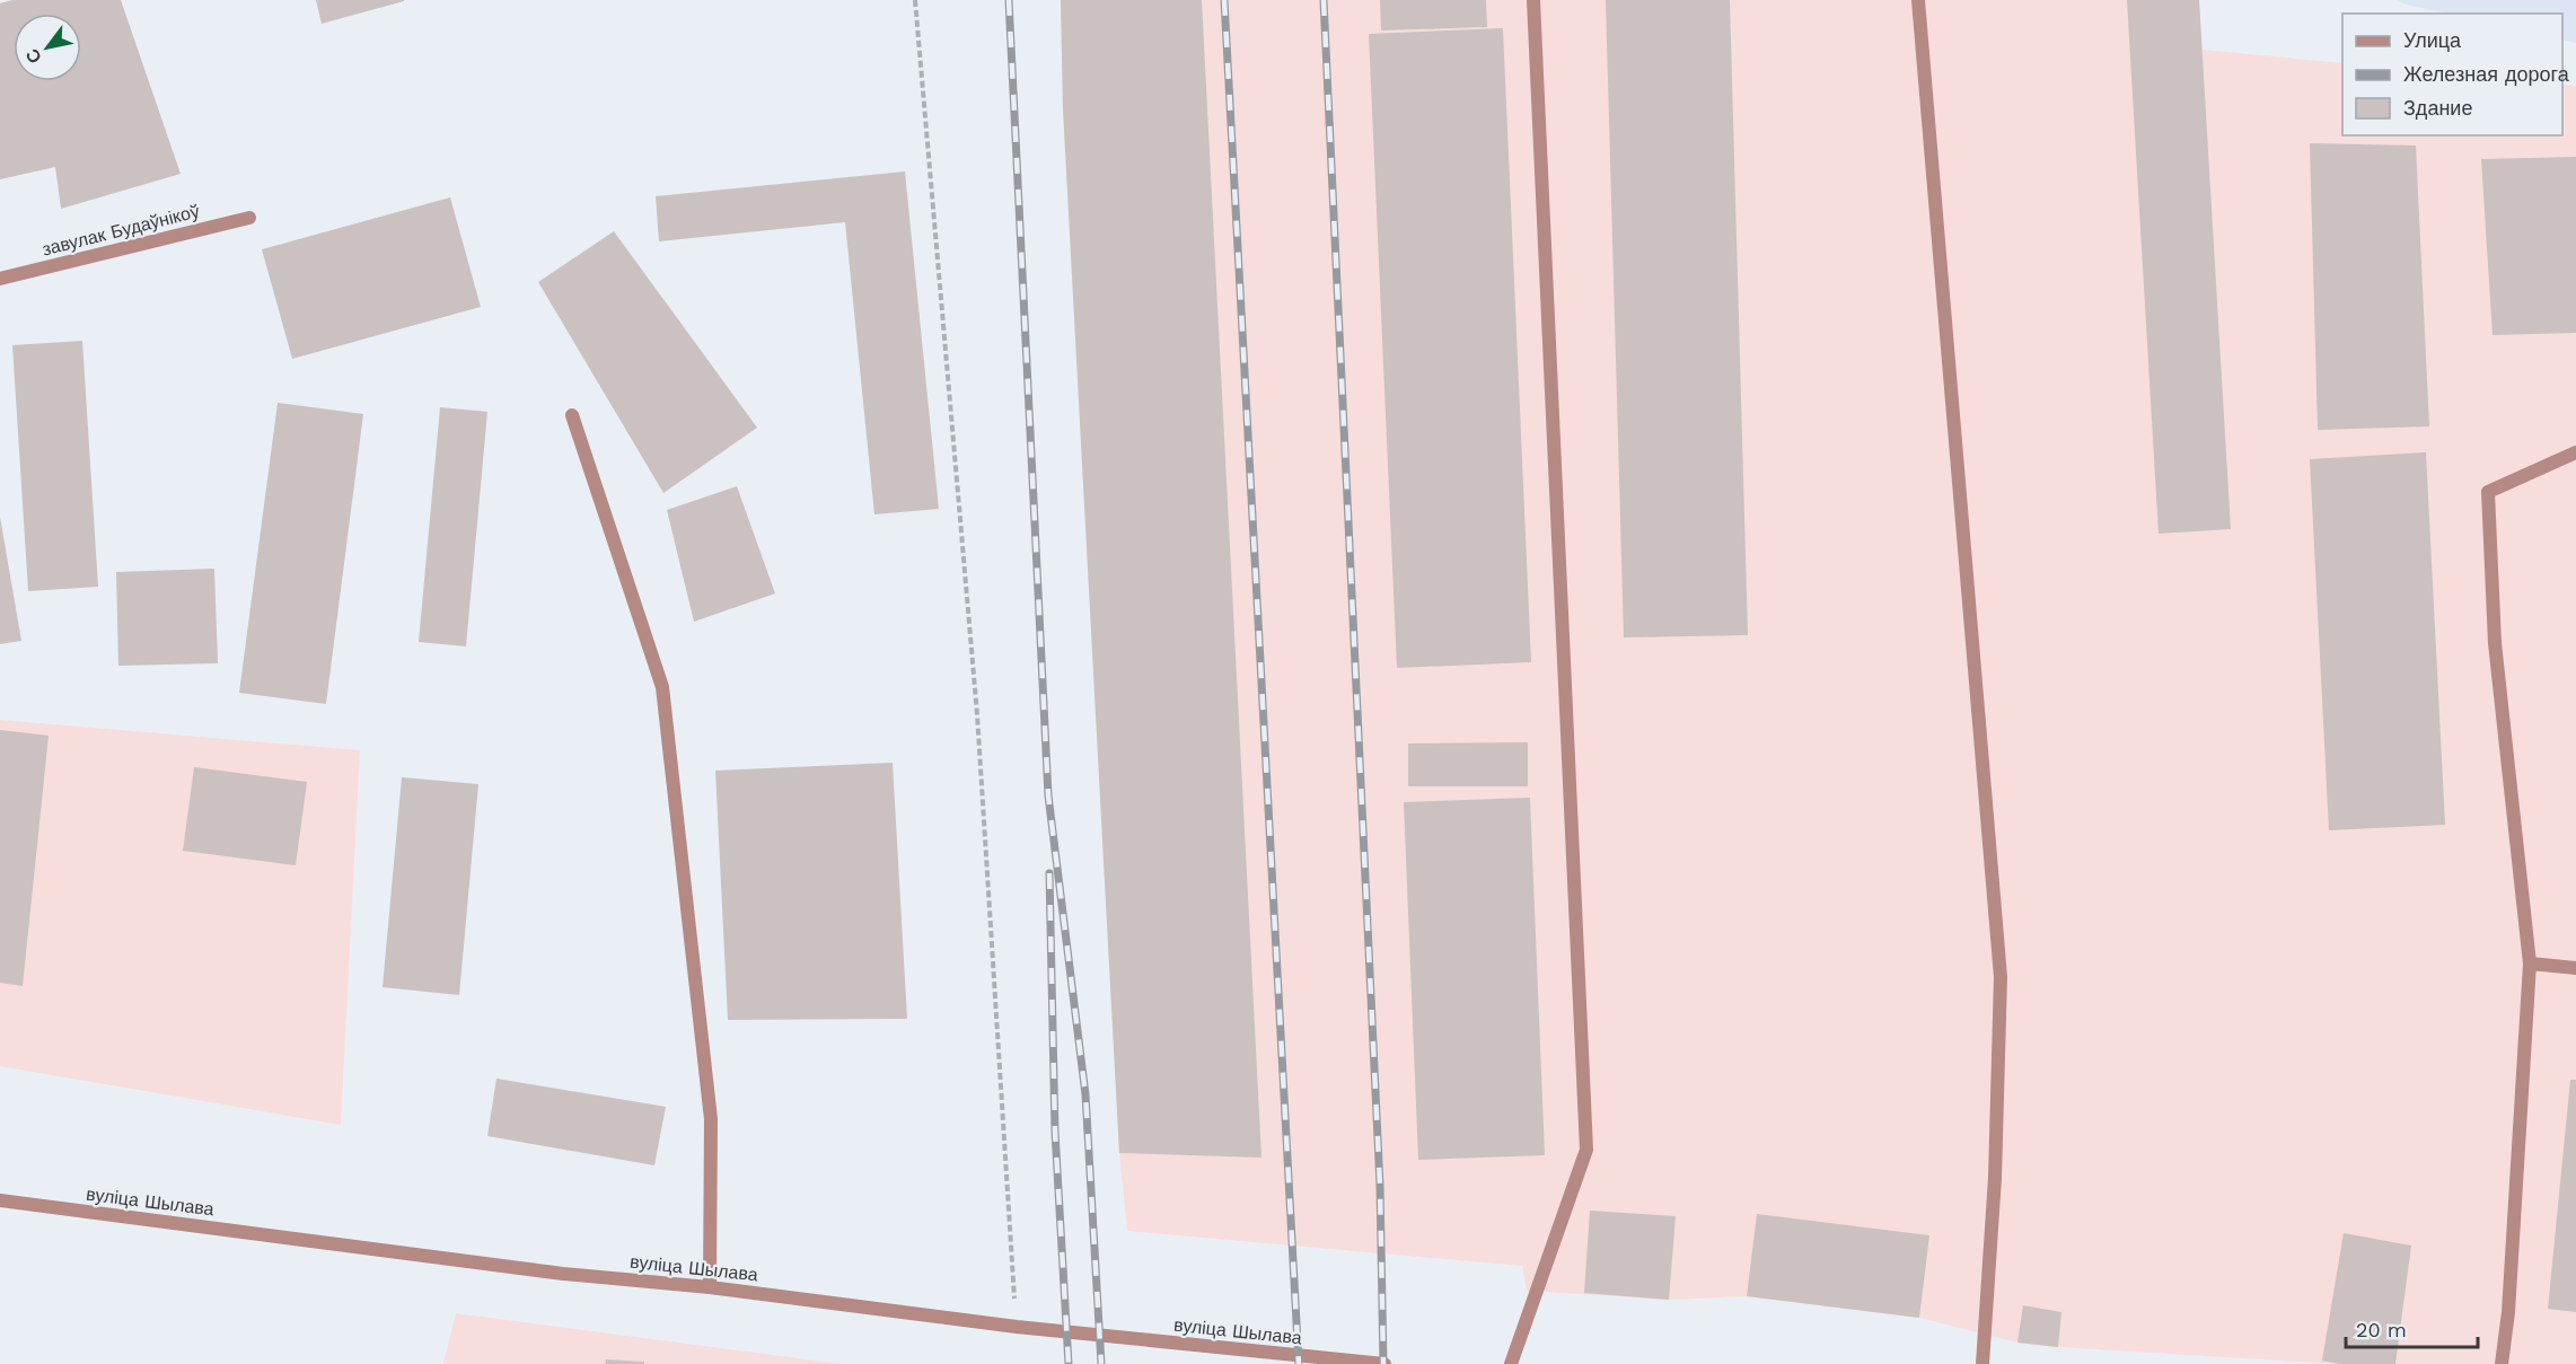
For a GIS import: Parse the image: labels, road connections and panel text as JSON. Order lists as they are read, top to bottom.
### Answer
{
  "streets": {
    "street": ["завулак Будаўнікоў", "вуліца Шылава"]
  },
  "legend": ["Улица", "Железная дорога", "Здание"],
  "scale_bar": "20 m",
  "north": "bottom left"
}
